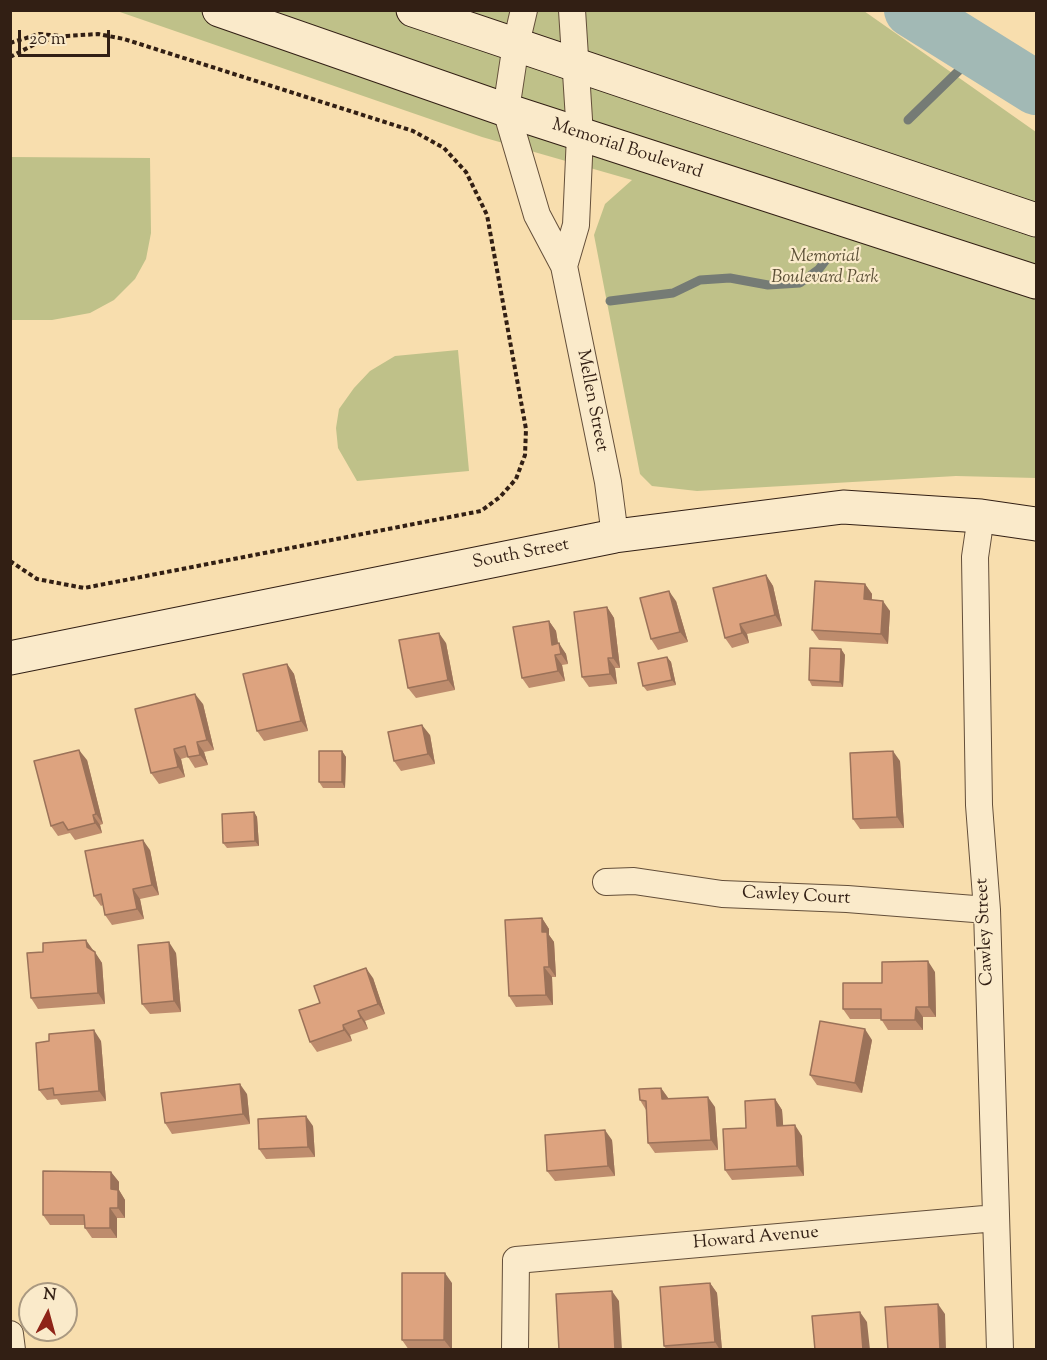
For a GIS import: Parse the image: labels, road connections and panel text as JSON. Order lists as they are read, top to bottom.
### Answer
{
  "streets": {
    "main road": ["Memorial Boulevard", "South Street"],
    "street": [
      "Mellen Street",
      "Cawley Court",
      "Cawley Street",
      "Howard Avenue"
    ]
  },
  "crossings": [
    ["Memorial Boulevard", "Mellen Street"],
    ["Mellen Street", "South Street"],
    ["South Street", "Cawley Street"],
    ["Cawley Court", "Cawley Street"],
    ["Cawley Street", "Howard Avenue"]
  ],
  "parks": ["Memorial Boulevard Park"],
  "scale_bar": "20 m",
  "north": "top"
}
